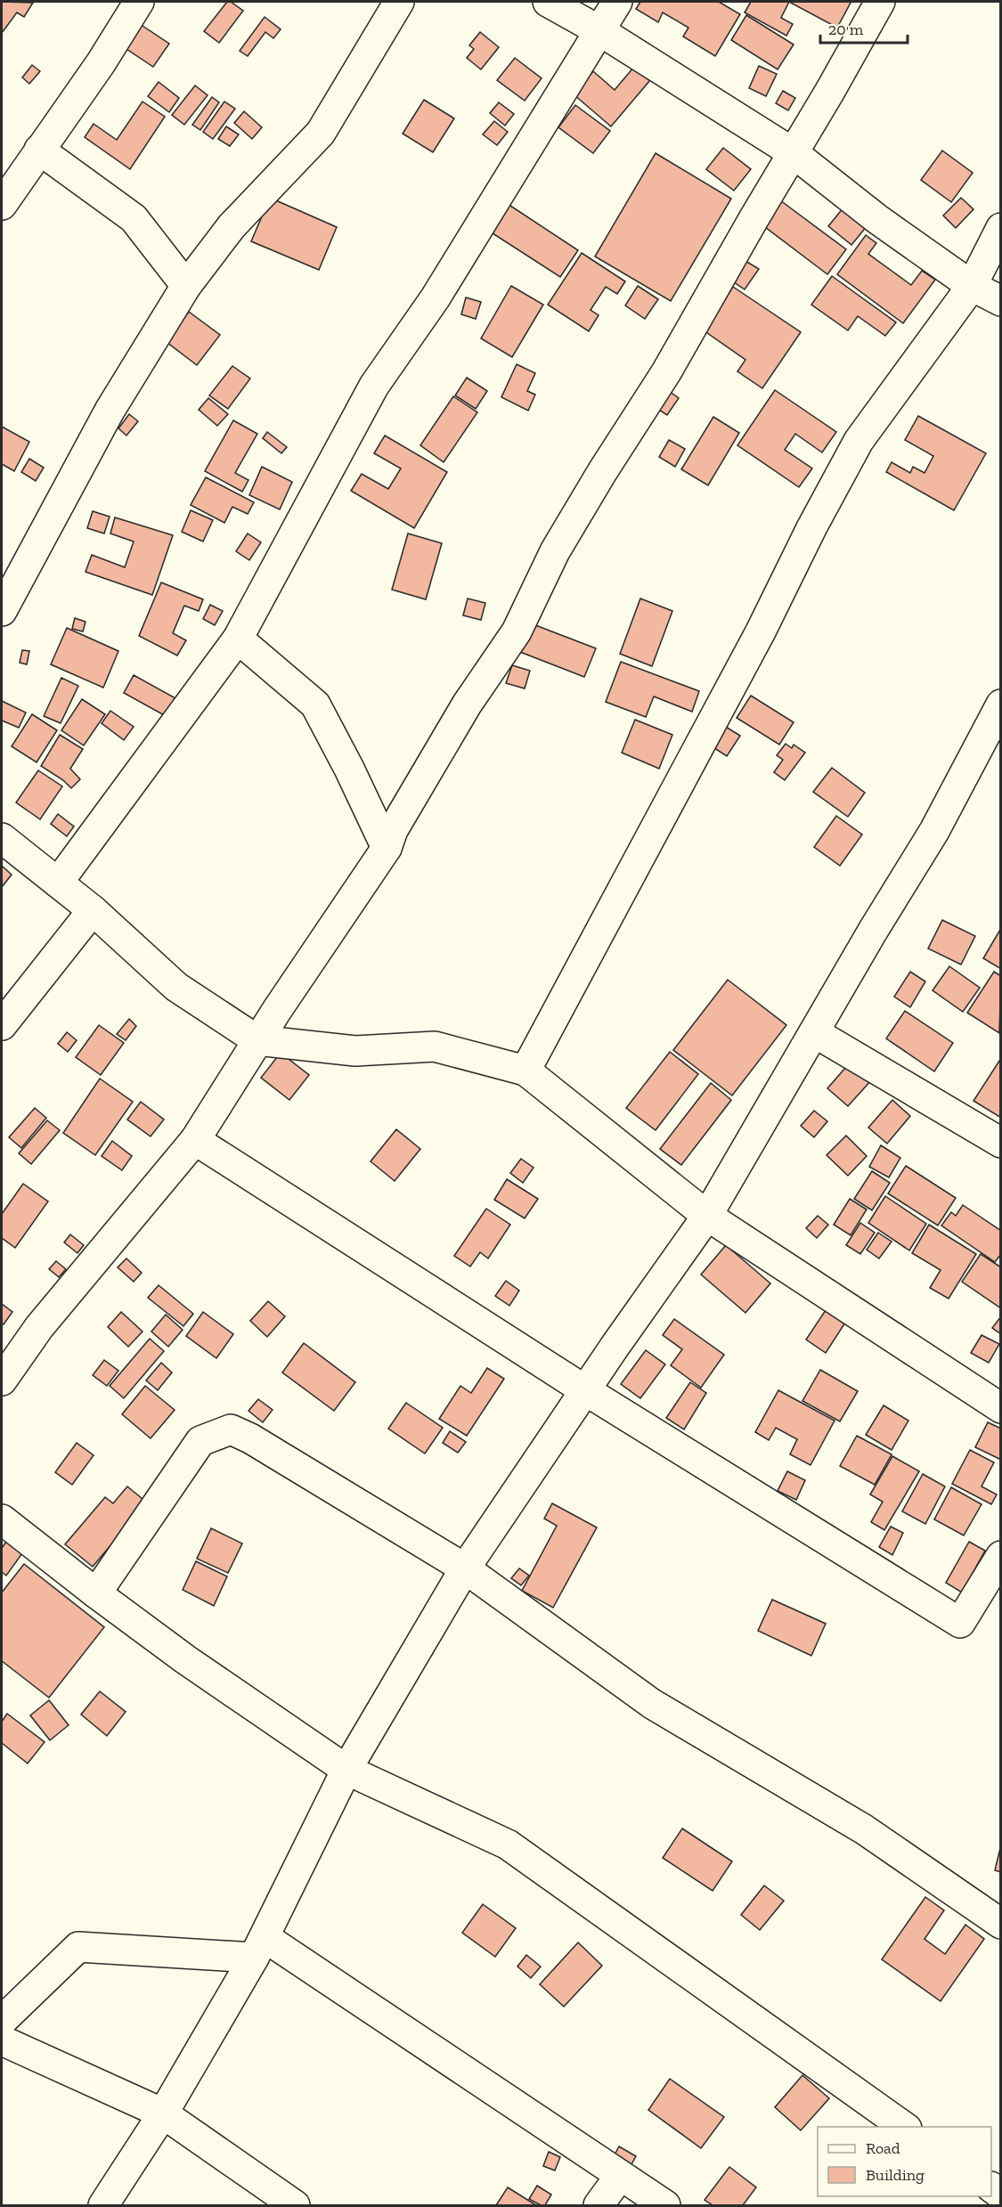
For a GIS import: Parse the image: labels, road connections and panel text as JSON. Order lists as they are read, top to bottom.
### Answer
{
  "legend": ["Road", "Building"],
  "scale_bar": "20 m"
}
